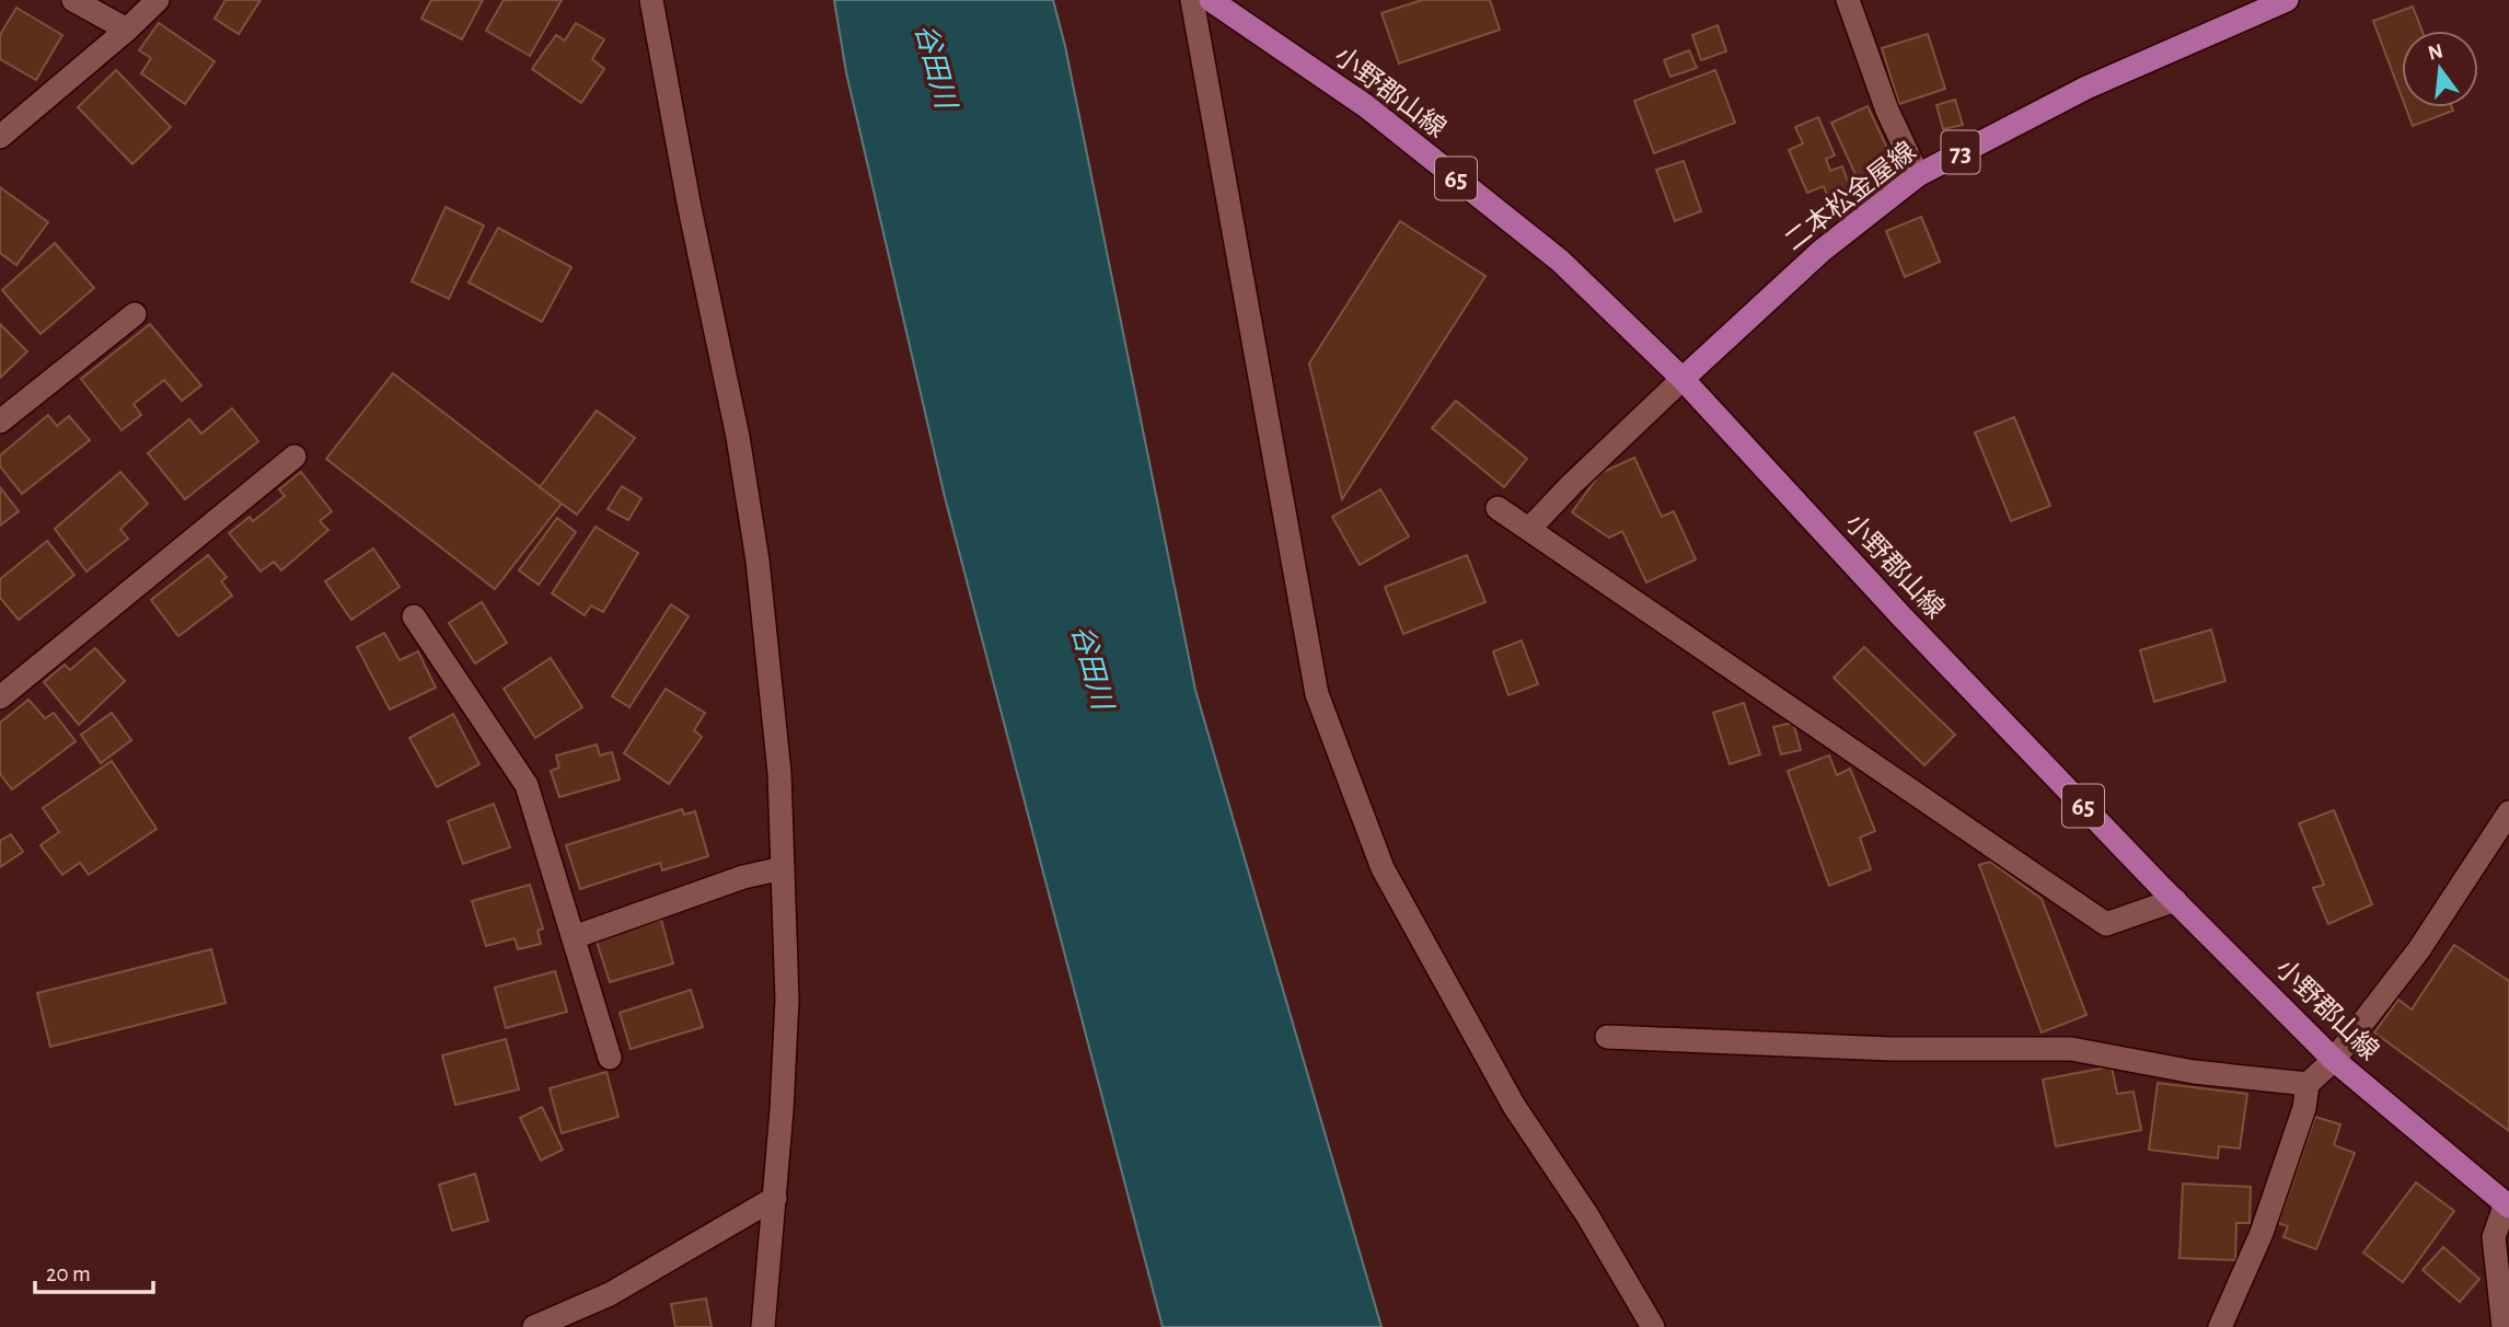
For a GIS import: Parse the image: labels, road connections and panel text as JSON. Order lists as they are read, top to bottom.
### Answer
{
  "streets": {
    "main road": [
      "小野郡山線",
      "73",
      "65",
      "二本松金屋線"
    ]
  },
  "crossings": [
    ["小野郡山線", "二本松金屋線"]
  ],
  "water": ["谷田川"],
  "scale_bar": "20 m",
  "north": "top"
}
